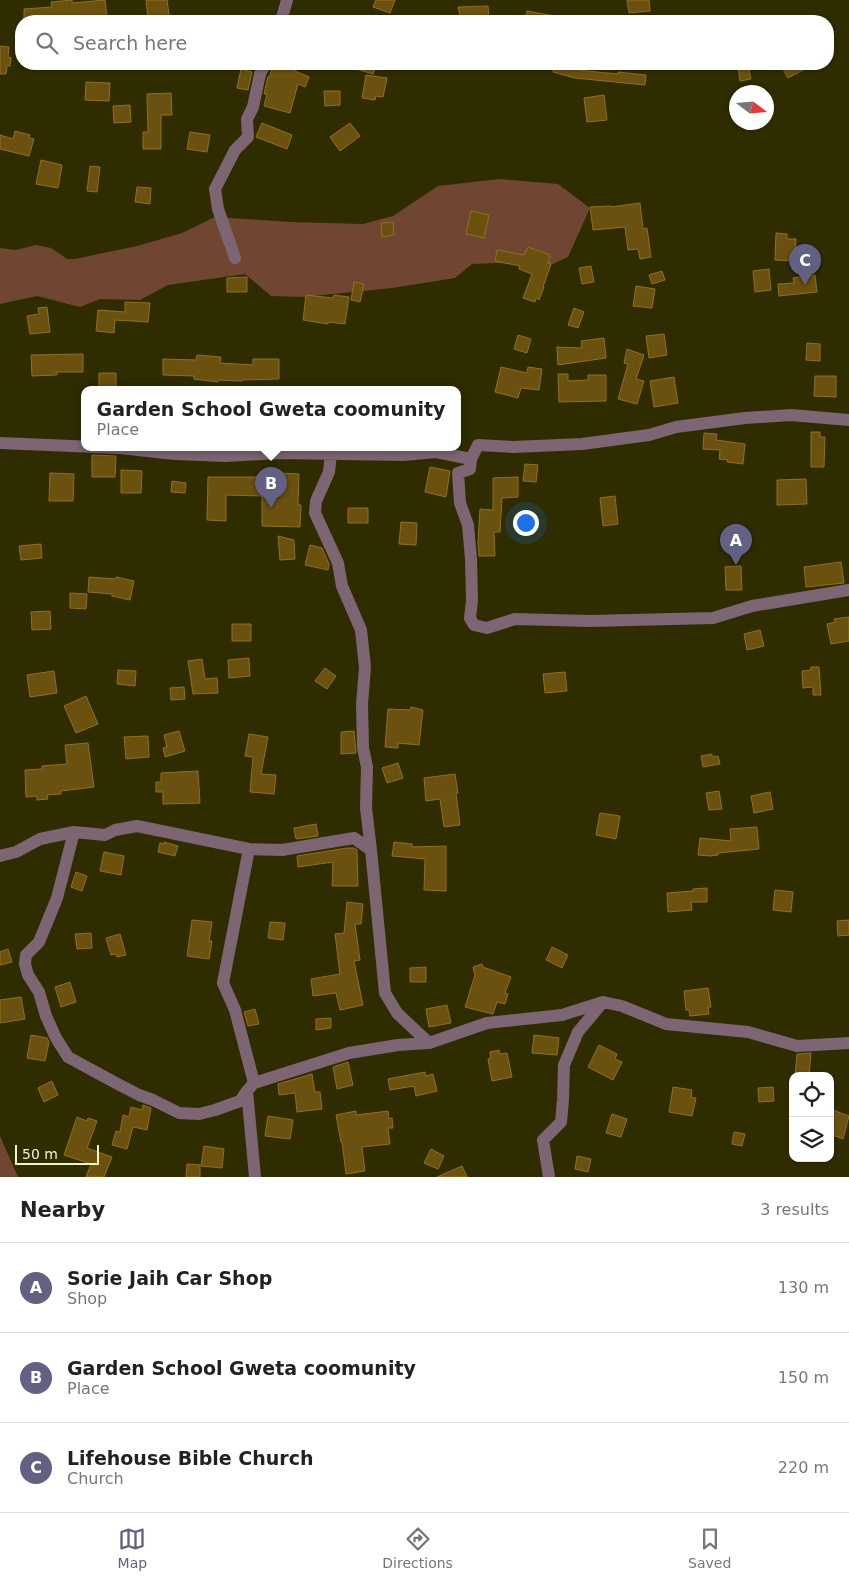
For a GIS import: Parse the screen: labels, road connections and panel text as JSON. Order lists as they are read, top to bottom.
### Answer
{
  "scale_bar": "50 m",
  "north": "right",
  "page": {
    "search": "Search here",
    "pins": ["C", "B", "A"],
    "popup": ["Garden School Gweta coomunity", "Place"],
    "scale": "50 m",
    "heading": ["Nearby", "3 results"],
    "list": [
      {
        "mark": "A",
        "name": "Sorie Jaih Car Shop",
        "note": "Shop",
        "value": "130 m"
      },
      {
        "mark": "B",
        "name": "Garden School Gweta coomunity",
        "note": "Place",
        "value": "150 m"
      },
      {
        "mark": "C",
        "name": "Lifehouse Bible Church",
        "note": "Church",
        "value": "220 m"
      }
    ],
    "nav": ["Map", "Directions", "Saved"]
  }
}
